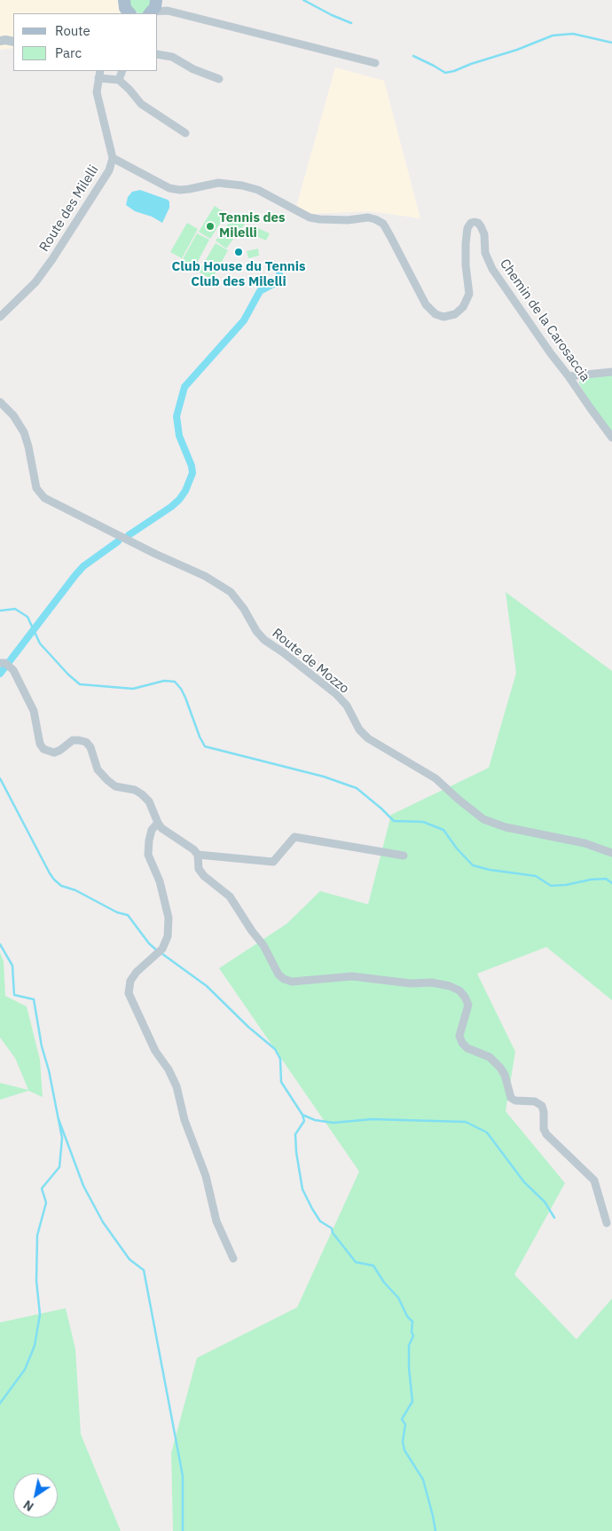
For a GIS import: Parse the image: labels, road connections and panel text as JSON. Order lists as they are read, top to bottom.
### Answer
{
  "streets": {
    "street": ["Route des Milelli", "Chemin de la Carosaccia", "Route de Mozzo"]
  },
  "crossings": [
    ["Route des Milelli", "Chemin de la Carosaccia"]
  ],
  "places": ["Tennis des Milelli", "Club House du Tennis Club des Milelli"],
  "legend": ["Route", "Parc"],
  "north": "bottom left"
}
